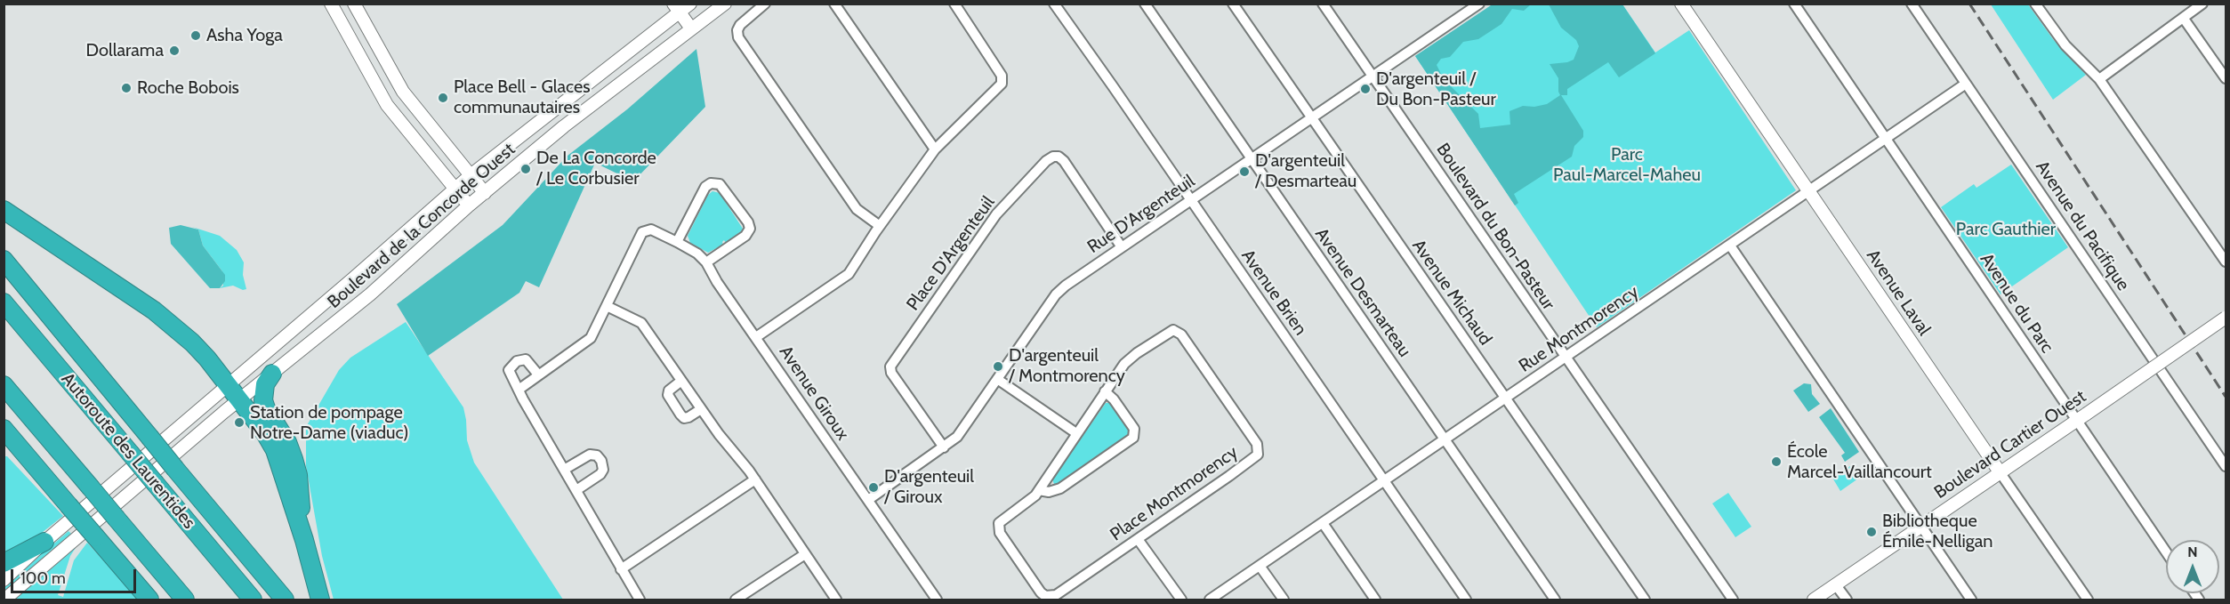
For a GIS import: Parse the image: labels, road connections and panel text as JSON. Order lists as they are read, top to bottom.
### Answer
{
  "streets": {
    "highway": ["Autoroute des Laurentides"],
    "street": [
      "Rue D'Argenteuil",
      "Boulevard de la Concorde Ouest",
      "Avenue du Pacifique",
      "Boulevard du Bon-Pasteur",
      "Place D'Argenteuil",
      "Avenue Brien",
      "Avenue Desmarteau",
      "Avenue Michaud",
      "Avenue Laval",
      "Avenue du Parc",
      "Rue Montmorency",
      "Avenue Giroux",
      "Boulevard Cartier Ouest",
      "Place Montmorency"
    ]
  },
  "crossings": [
    ["Rue D'Argenteuil", "Boulevard du Bon-Pasteur"],
    ["Rue D'Argenteuil", "Place D'Argenteuil"],
    ["Rue D'Argenteuil", "Avenue Brien"],
    ["Rue D'Argenteuil", "Avenue Desmarteau"],
    ["Rue D'Argenteuil", "Avenue Michaud"],
    ["Rue D'Argenteuil", "Avenue Giroux"],
    ["Boulevard de la Concorde Ouest", "Autoroute des Laurentides"],
    ["Avenue du Pacifique", "Rue Montmorency"],
    ["Boulevard du Bon-Pasteur", "Rue Montmorency"],
    ["Avenue Brien", "Rue Montmorency"],
    ["Avenue Desmarteau", "Rue Montmorency"],
    ["Avenue Michaud", "Rue Montmorency"],
    ["Avenue Laval", "Rue Montmorency"],
    ["Avenue Laval", "Boulevard Cartier Ouest"],
    ["Avenue du Parc", "Rue Montmorency"],
    ["Avenue du Parc", "Boulevard Cartier Ouest"]
  ],
  "parks": ["Parc Paul-Marcel-Maheu", "Parc Gauthier"],
  "places": [
    "Asha Yoga",
    "Dollarama",
    "Roche Bobois",
    "D'argenteuil / Du Bon-Pasteur",
    "Place Bell - Glaces communautaires",
    "De La Concorde / Le Corbusier",
    "D'argenteuil / Desmarteau",
    "D'argenteuil / Montmorency",
    "Station de pompage Notre-Dame (viaduc)",
    "École Marcel-Vaillancourt",
    "D'argenteuil / Giroux",
    "Bibliotheque Émile-Nelligan"
  ],
  "scale_bar": "100 m",
  "north": "top"
}
